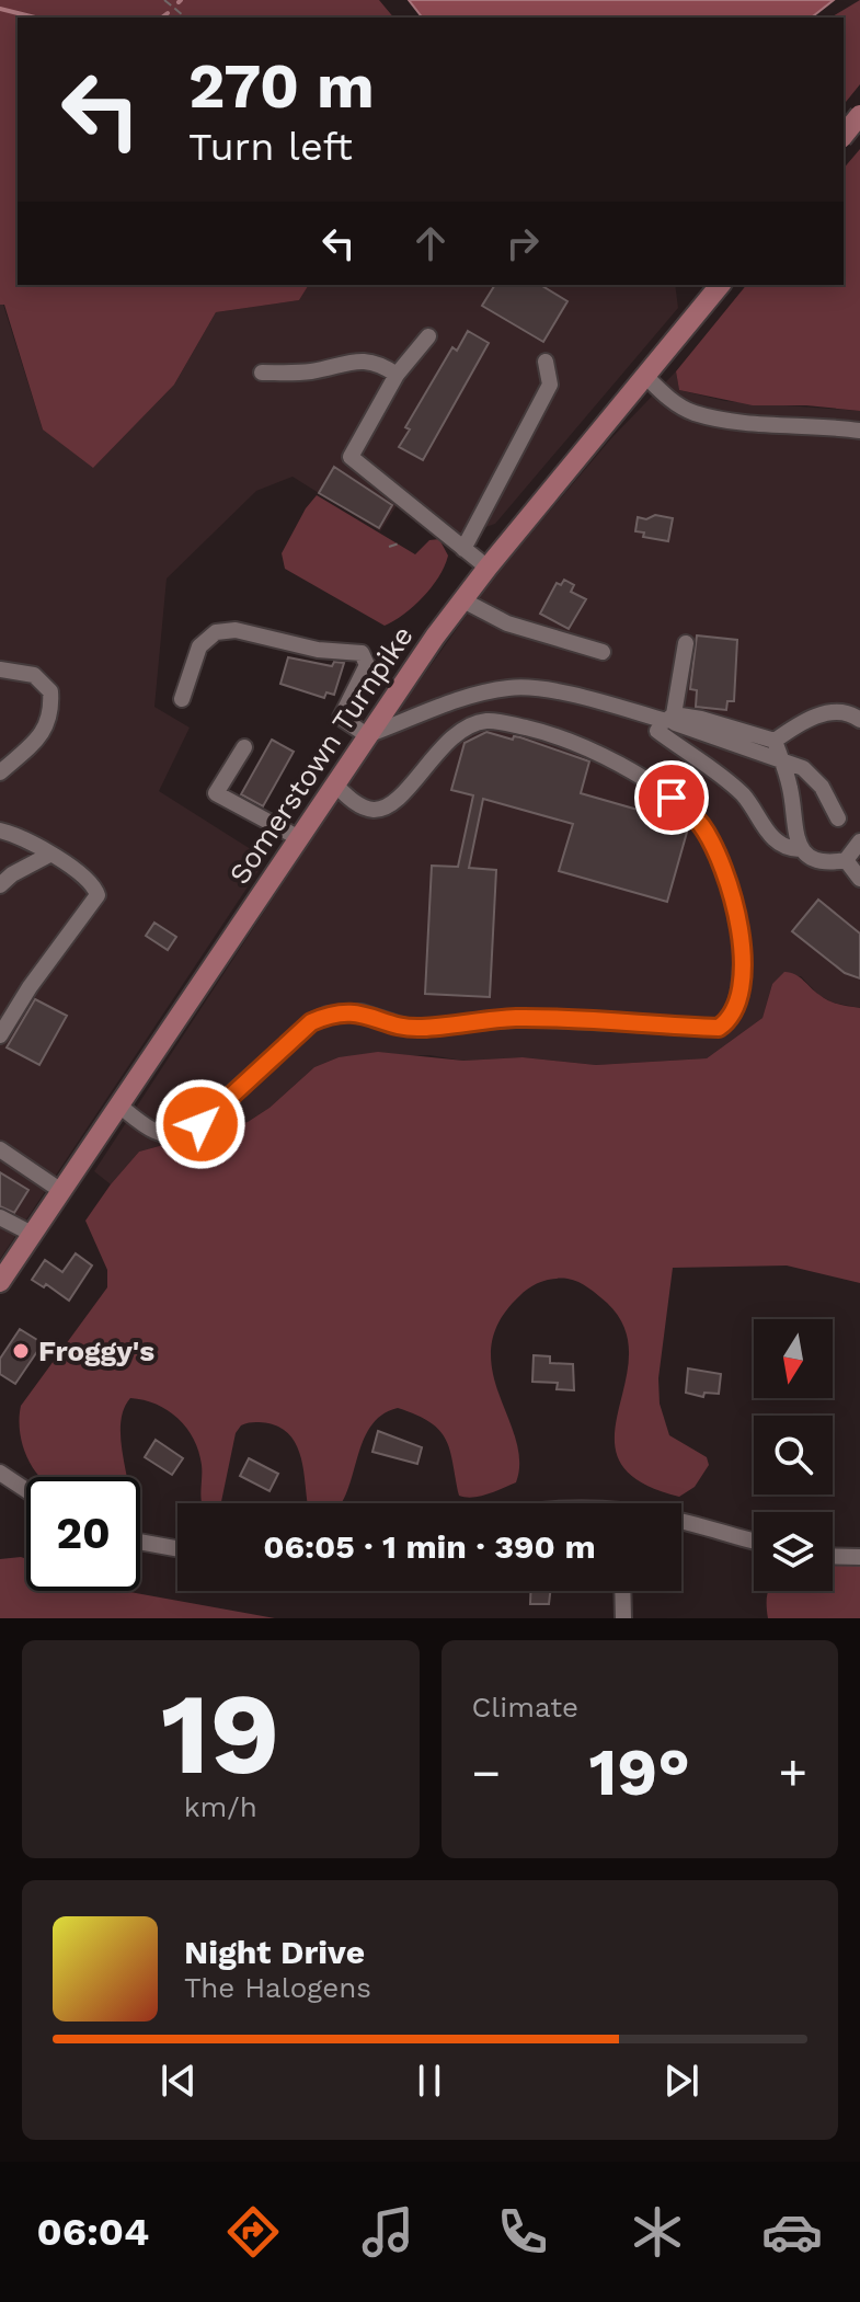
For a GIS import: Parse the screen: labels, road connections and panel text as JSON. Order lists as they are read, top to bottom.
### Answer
{
  "streets": {
    "main road": ["Somerstown Turnpike"]
  },
  "places": ["Froggy's"],
  "north": "bottom",
  "page": {
    "turn": ["270 m", "Turn left"],
    "limit": "20",
    "trip": "06:05 · 1 min · 390 m",
    "tile": [
      ["19", "km/h"],
      "Climate"
    ],
    "heat": ["−", "19°", "+"],
    "song": ["Night Drive", "The Halogens"],
    "tabs": "06:04"
  }
}
